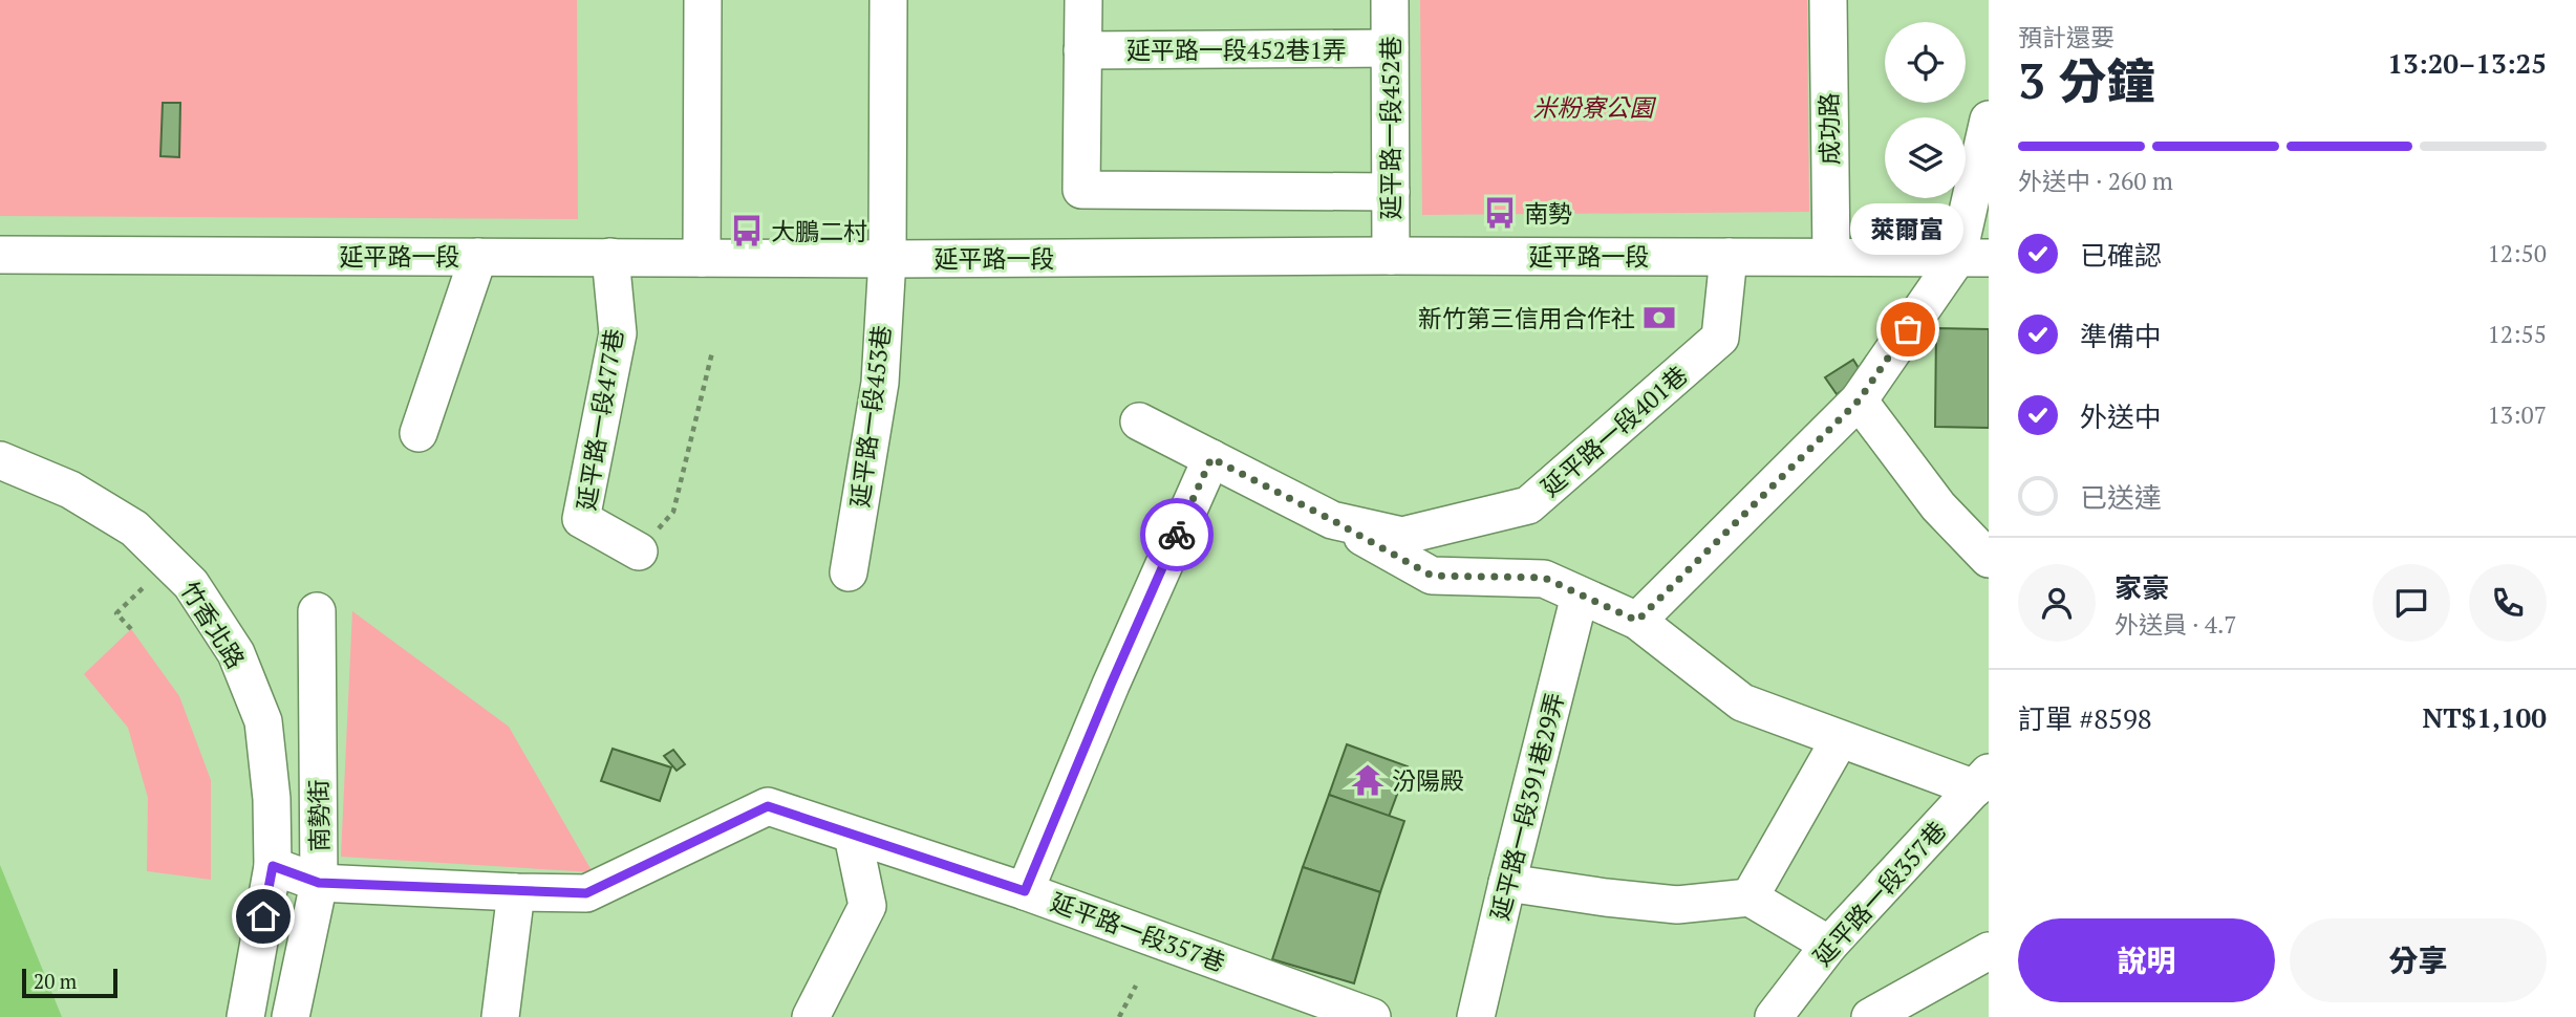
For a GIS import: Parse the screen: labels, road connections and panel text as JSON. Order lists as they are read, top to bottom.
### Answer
{
  "streets": {
    "street": [
      "延平路一段452巷1弄",
      "延平路一段452巷",
      "成功路",
      "延平路一段",
      "延平路一段453巷",
      "延平路一段477巷",
      "延平路一段401巷",
      "竹香北路",
      "延平路一段391巷29弄",
      "南勢街",
      "延平路一段357巷"
    ]
  },
  "crossings": [
    ["延平路一段452巷1弄", "延平路一段452巷"],
    ["延平路一段452巷", "延平路一段"],
    ["成功路", "延平路一段"],
    ["延平路一段", "延平路一段453巷"],
    ["延平路一段", "延平路一段477巷"],
    ["延平路一段", "延平路一段401巷"],
    ["竹香北路", "延平路一段357巷"],
    ["南勢街", "延平路一段357巷"]
  ],
  "parks": ["米粉寮公園"],
  "places": {
    "bus stop": ["南勢", "大鵬二村"],
    "bank": ["新竹第三信用合作社"],
    "other": ["萊爾富"],
    "temple": ["汾陽殿"]
  },
  "scale_bar": "20 m",
  "page": {
    "heading": ["3 分鐘", "預計還要", "13:20–13:25"],
    "panel": [
      "家豪",
      "外送員 · 4.7",
      "訂單 #8598",
      "NT$1,100"
    ],
    "bar": "外送中 · 260 m",
    "bubble": "萊爾富",
    "list": [
      ["已確認", "12:50"],
      ["準備中", "12:55"],
      ["外送中", "13:07"],
      "已送達"
    ],
    "buttons": ["說明", "分享"],
    "scale": "20 m"
  }
}
